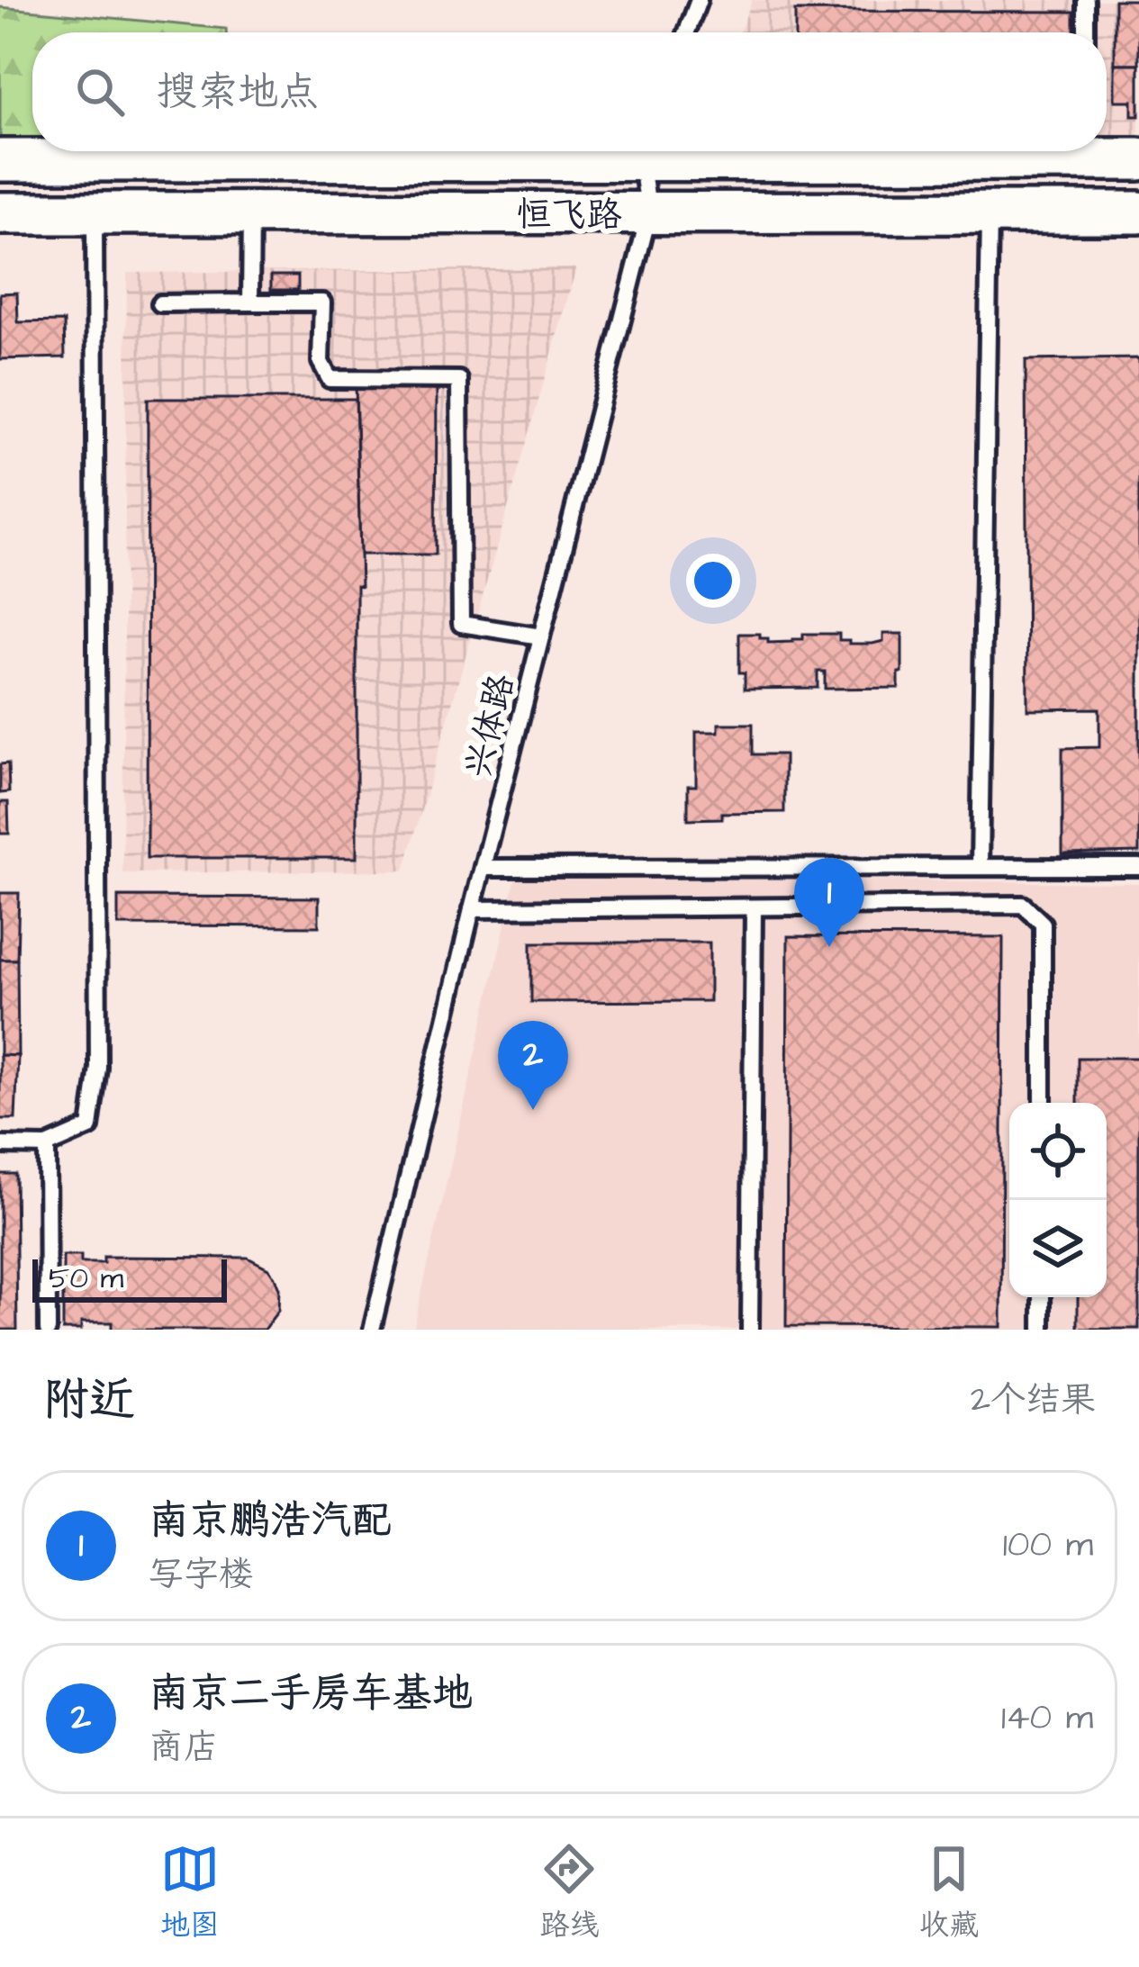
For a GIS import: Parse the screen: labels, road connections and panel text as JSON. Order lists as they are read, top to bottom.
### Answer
{
  "streets": {
    "main road": ["恒飞路"],
    "lane": ["兴体路"]
  },
  "crossings": [
    ["恒飞路", "兴体路"]
  ],
  "scale_bar": "50 m",
  "page": {
    "search": "搜索地点",
    "pins": ["1", "2"],
    "scale": "50 m",
    "heading": ["附近", "2个结果"],
    "list": [
      {
        "mark": "1",
        "name": "南京鹏浩汽配",
        "note": "写字楼",
        "value": "100 m"
      },
      {
        "mark": "2",
        "name": "南京二手房车基地",
        "note": "商店",
        "value": "140 m"
      }
    ],
    "nav": ["地图", "路线", "收藏"]
  }
}
